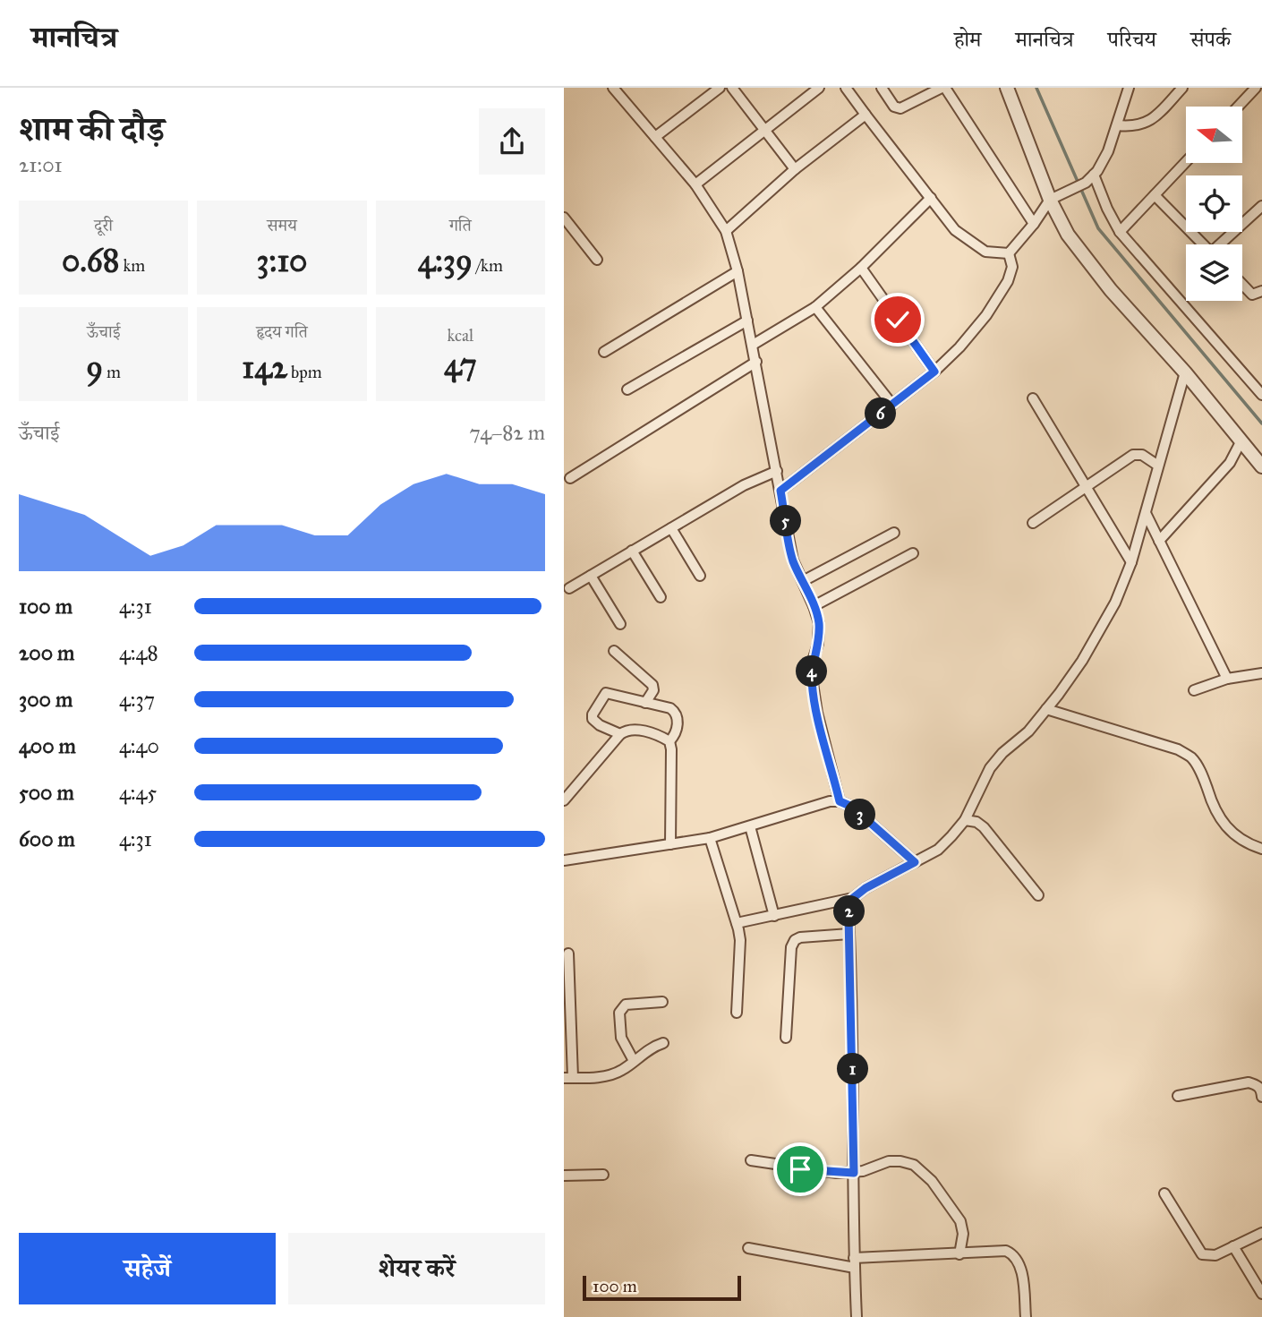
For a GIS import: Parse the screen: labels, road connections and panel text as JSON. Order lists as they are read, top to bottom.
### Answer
{
  "scale_bar": "100 m",
  "north": "left",
  "page": {
    "header": "मानचित्र",
    "nav": [
      "होम",
      "मानचित्र",
      "परिचय",
      "संपर्क"
    ],
    "heading": ["शाम की दौड़", "21:01"],
    "stats": [
      ["दूरी", "0.68 km"],
      ["समय", "3:10"],
      ["गति", "4:39 /km"],
      ["ऊँचाई", "9 m"],
      ["हृदय गति", "142 bpm"],
      ["kcal", "47"]
    ],
    "pins": [
      "6",
      "5",
      "4",
      "3",
      "2",
      "1"
    ],
    "chart": ["ऊँचाई", "74–82 m"],
    "list": [
      {
        "name": "100 m",
        "note": "4:31"
      },
      {
        "name": "200 m",
        "note": "4:48"
      },
      {
        "name": "300 m",
        "note": "4:37"
      },
      {
        "name": "400 m",
        "note": "4:40"
      },
      {
        "name": "500 m",
        "note": "4:45"
      },
      {
        "name": "600 m",
        "note": "4:31"
      }
    ],
    "buttons": ["सहेजें", "शेयर करें"],
    "scale": "100 m"
  }
}
